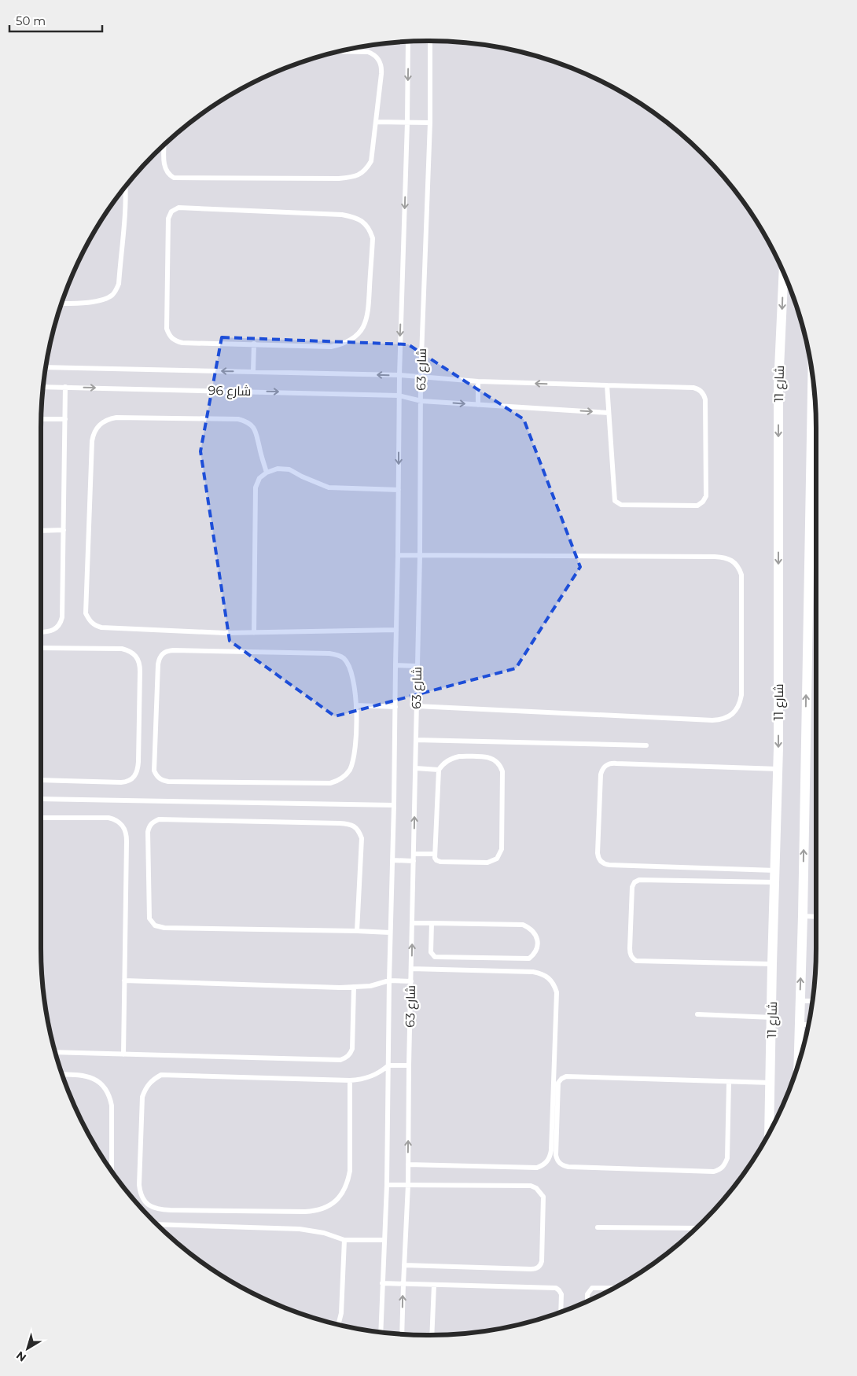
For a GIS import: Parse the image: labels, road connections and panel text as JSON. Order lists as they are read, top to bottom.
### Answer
{
  "streets": {
    "street": ["شارع 11"],
    "lane": ["شارع 63", "شارع 96"]
  },
  "crossings": [
    ["شارع 63", "شارع 96"]
  ],
  "scale_bar": "50 m",
  "north": "bottom left"
}
